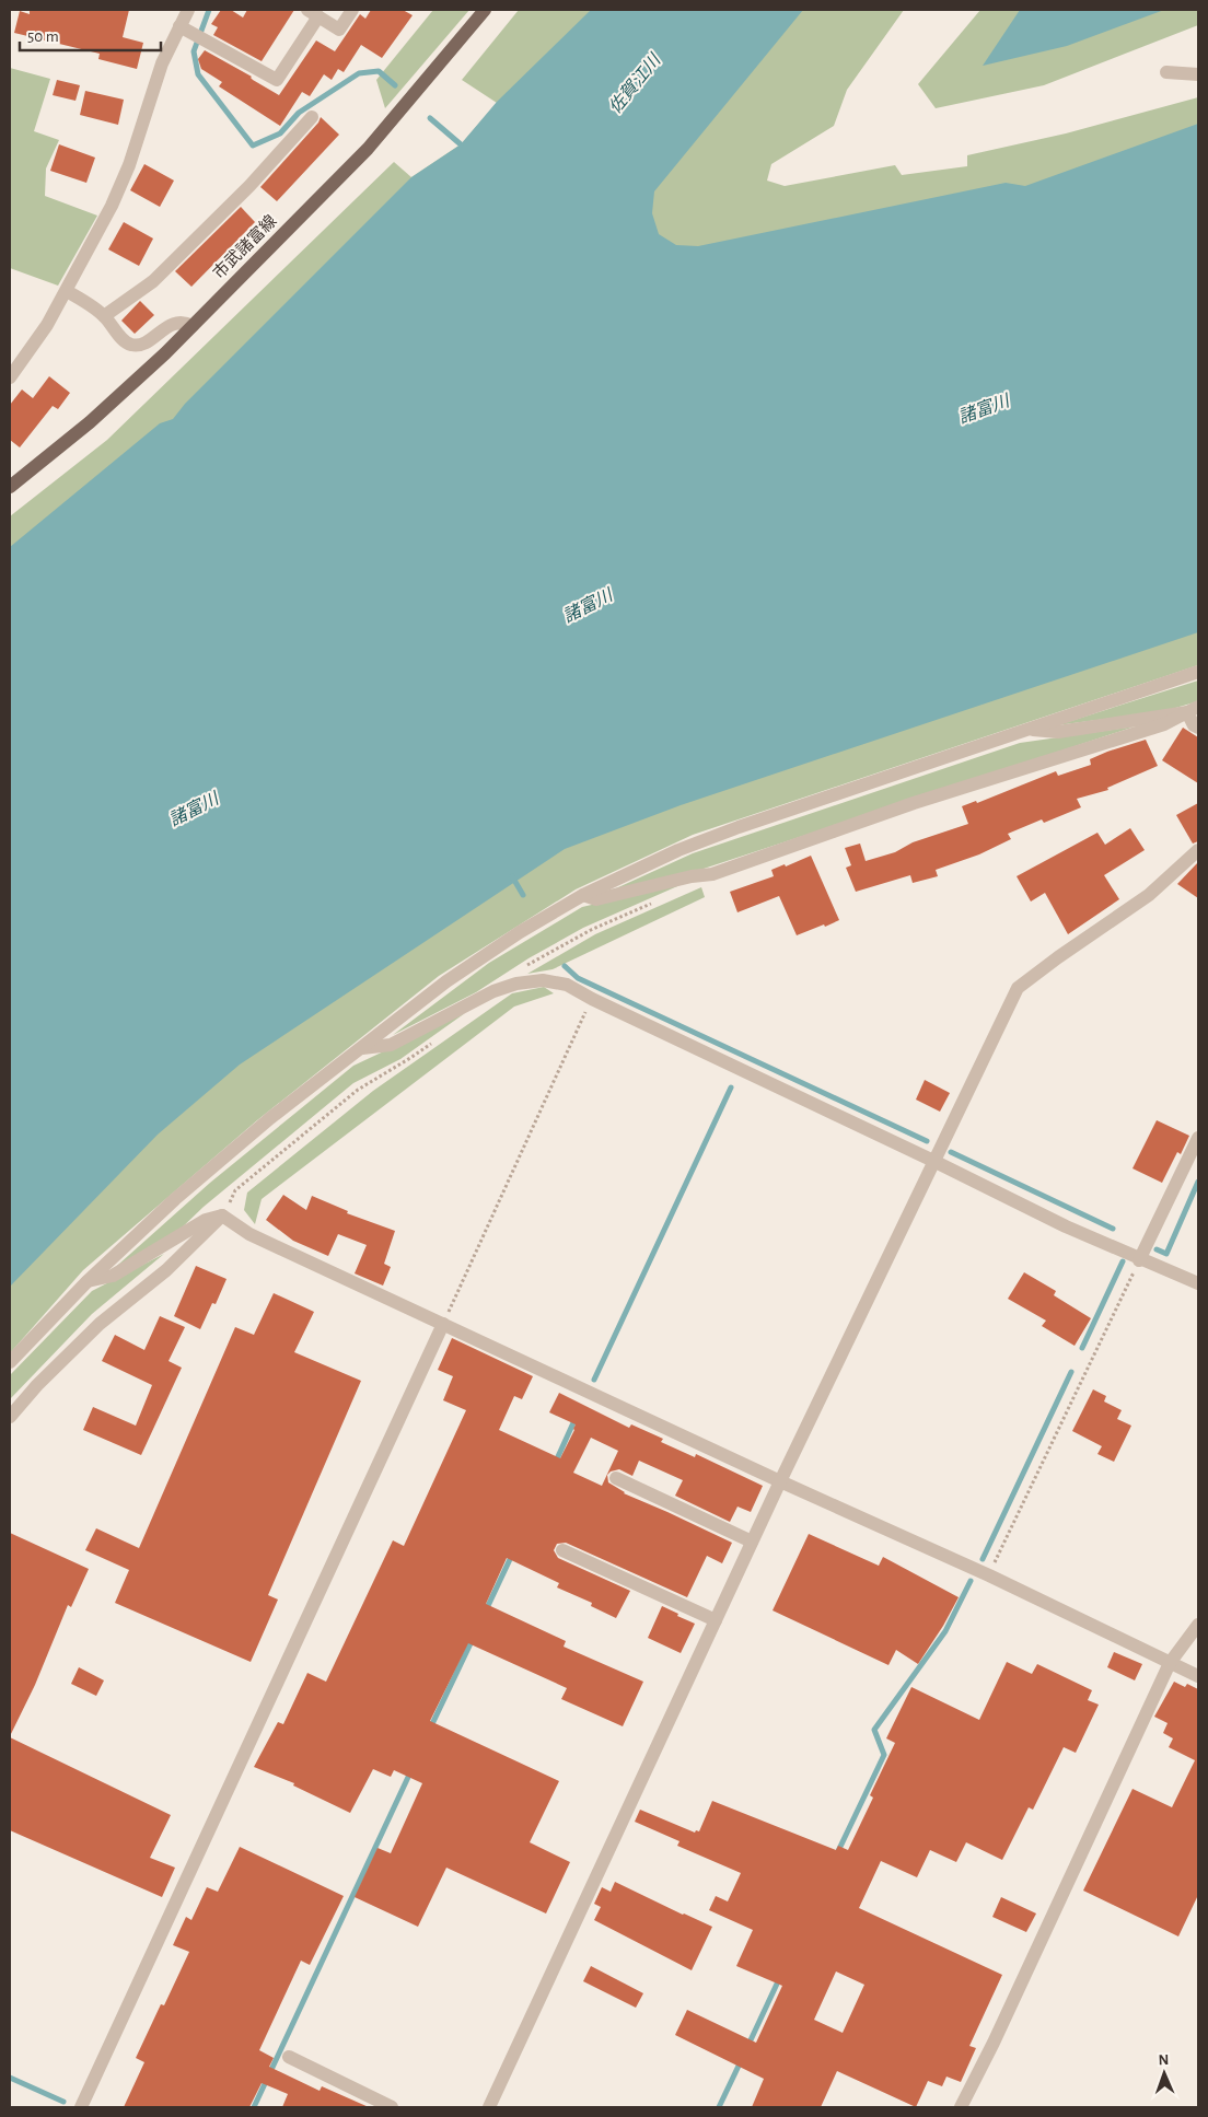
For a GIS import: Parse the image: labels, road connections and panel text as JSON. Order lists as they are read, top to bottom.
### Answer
{
  "streets": {
    "main road": ["市武諸富線"]
  },
  "water": ["佐賀江川", "諸富川"],
  "scale_bar": "50 m",
  "north": "top"
}
